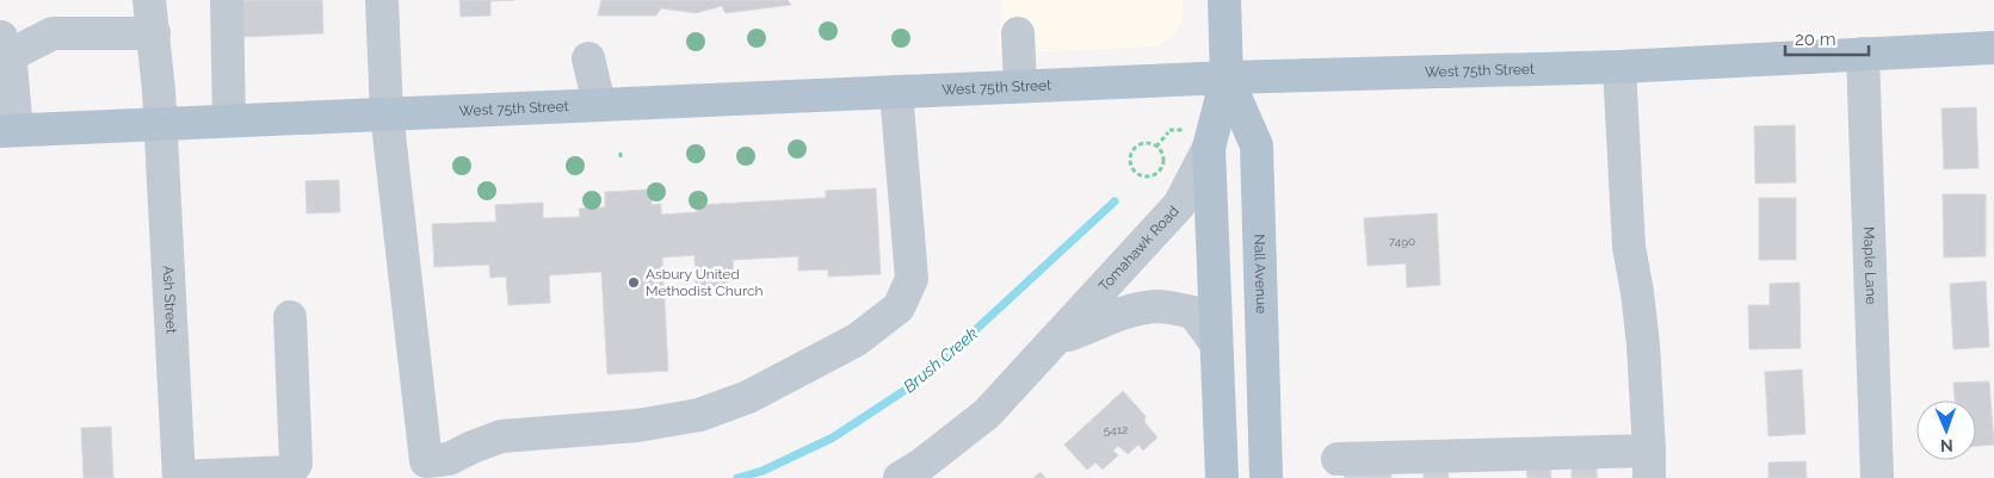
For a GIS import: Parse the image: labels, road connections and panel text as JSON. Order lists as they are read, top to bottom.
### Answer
{
  "streets": {
    "main road": ["West 75th Street", "Nall Avenue"],
    "street": ["Tomahawk Road", "Maple Lane", "Ash Street"]
  },
  "crossings": [
    ["West 75th Street", "Maple Lane"],
    ["West 75th Street", "Nall Avenue"],
    ["West 75th Street", "Ash Street"],
    ["Tomahawk Road", "Nall Avenue"]
  ],
  "water": ["Brush Creek"],
  "places": ["Asbury United Methodist Church"],
  "house_numbers": ["7490", "5412"],
  "scale_bar": "20 m",
  "north": "bottom"
}
